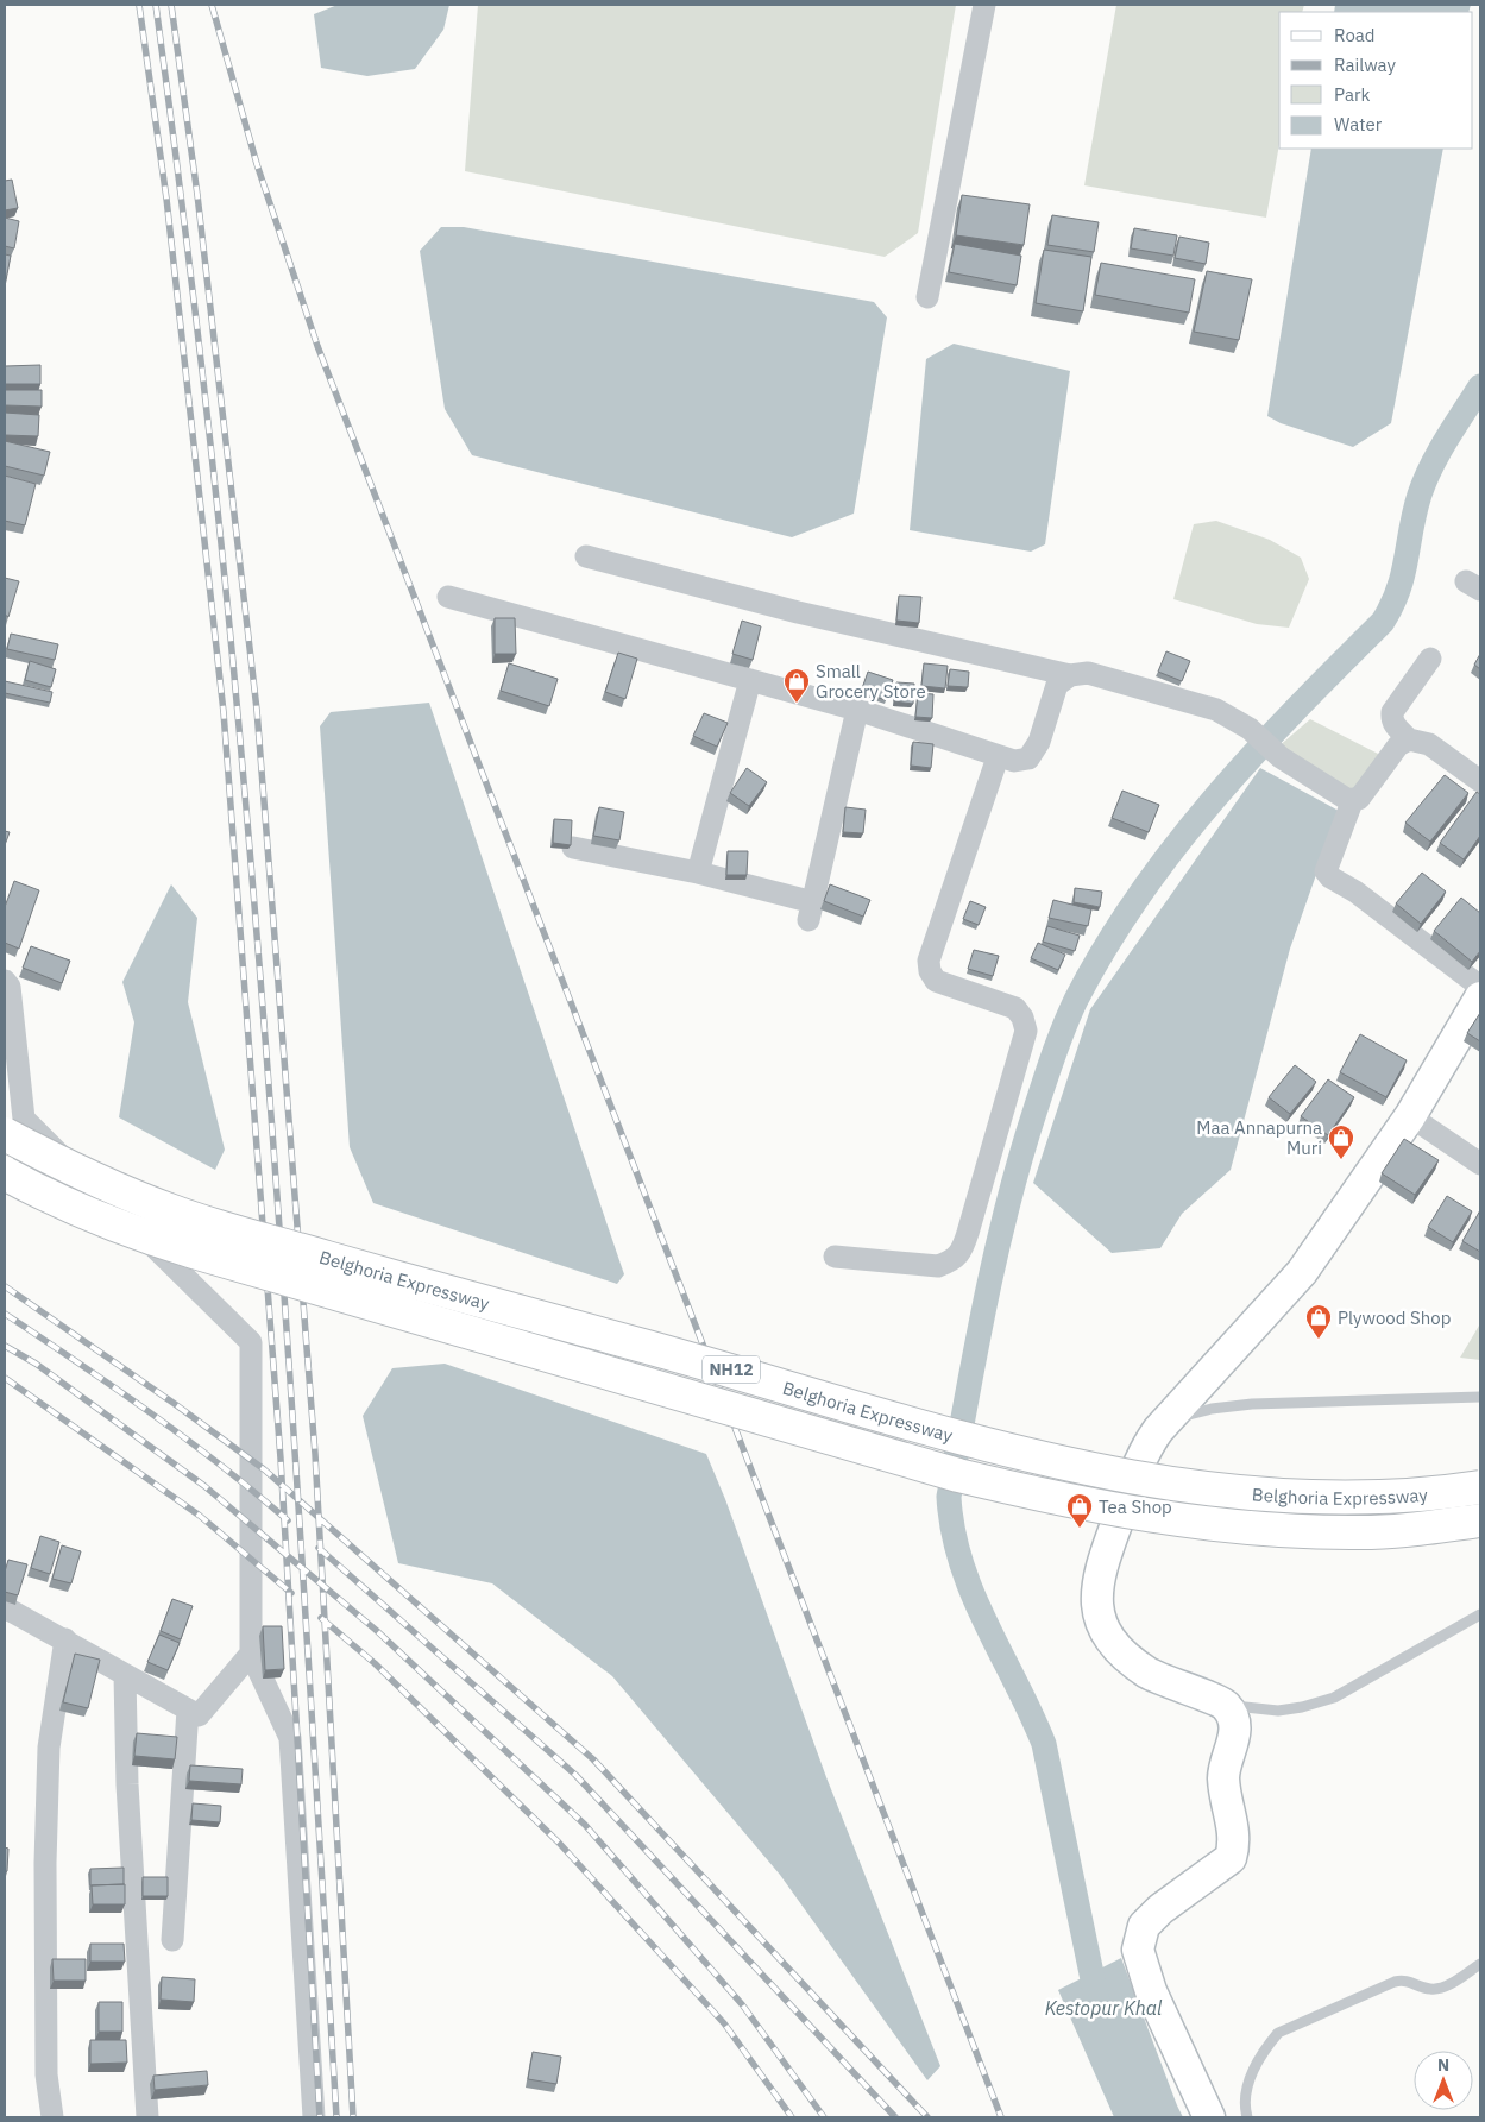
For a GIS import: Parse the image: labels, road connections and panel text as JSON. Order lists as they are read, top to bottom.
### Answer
{
  "streets": {
    "highway": ["Belghoria Expressway", "NH12"]
  },
  "water": ["Kestopur Khal"],
  "places": {
    "shop": [
      "Small Grocery Store",
      "Maa Annapurna Muri",
      "Plywood Shop",
      "Tea Shop"
    ]
  },
  "legend": [
    "Road",
    "Railway",
    "Park",
    "Water"
  ],
  "north": "top"
}
